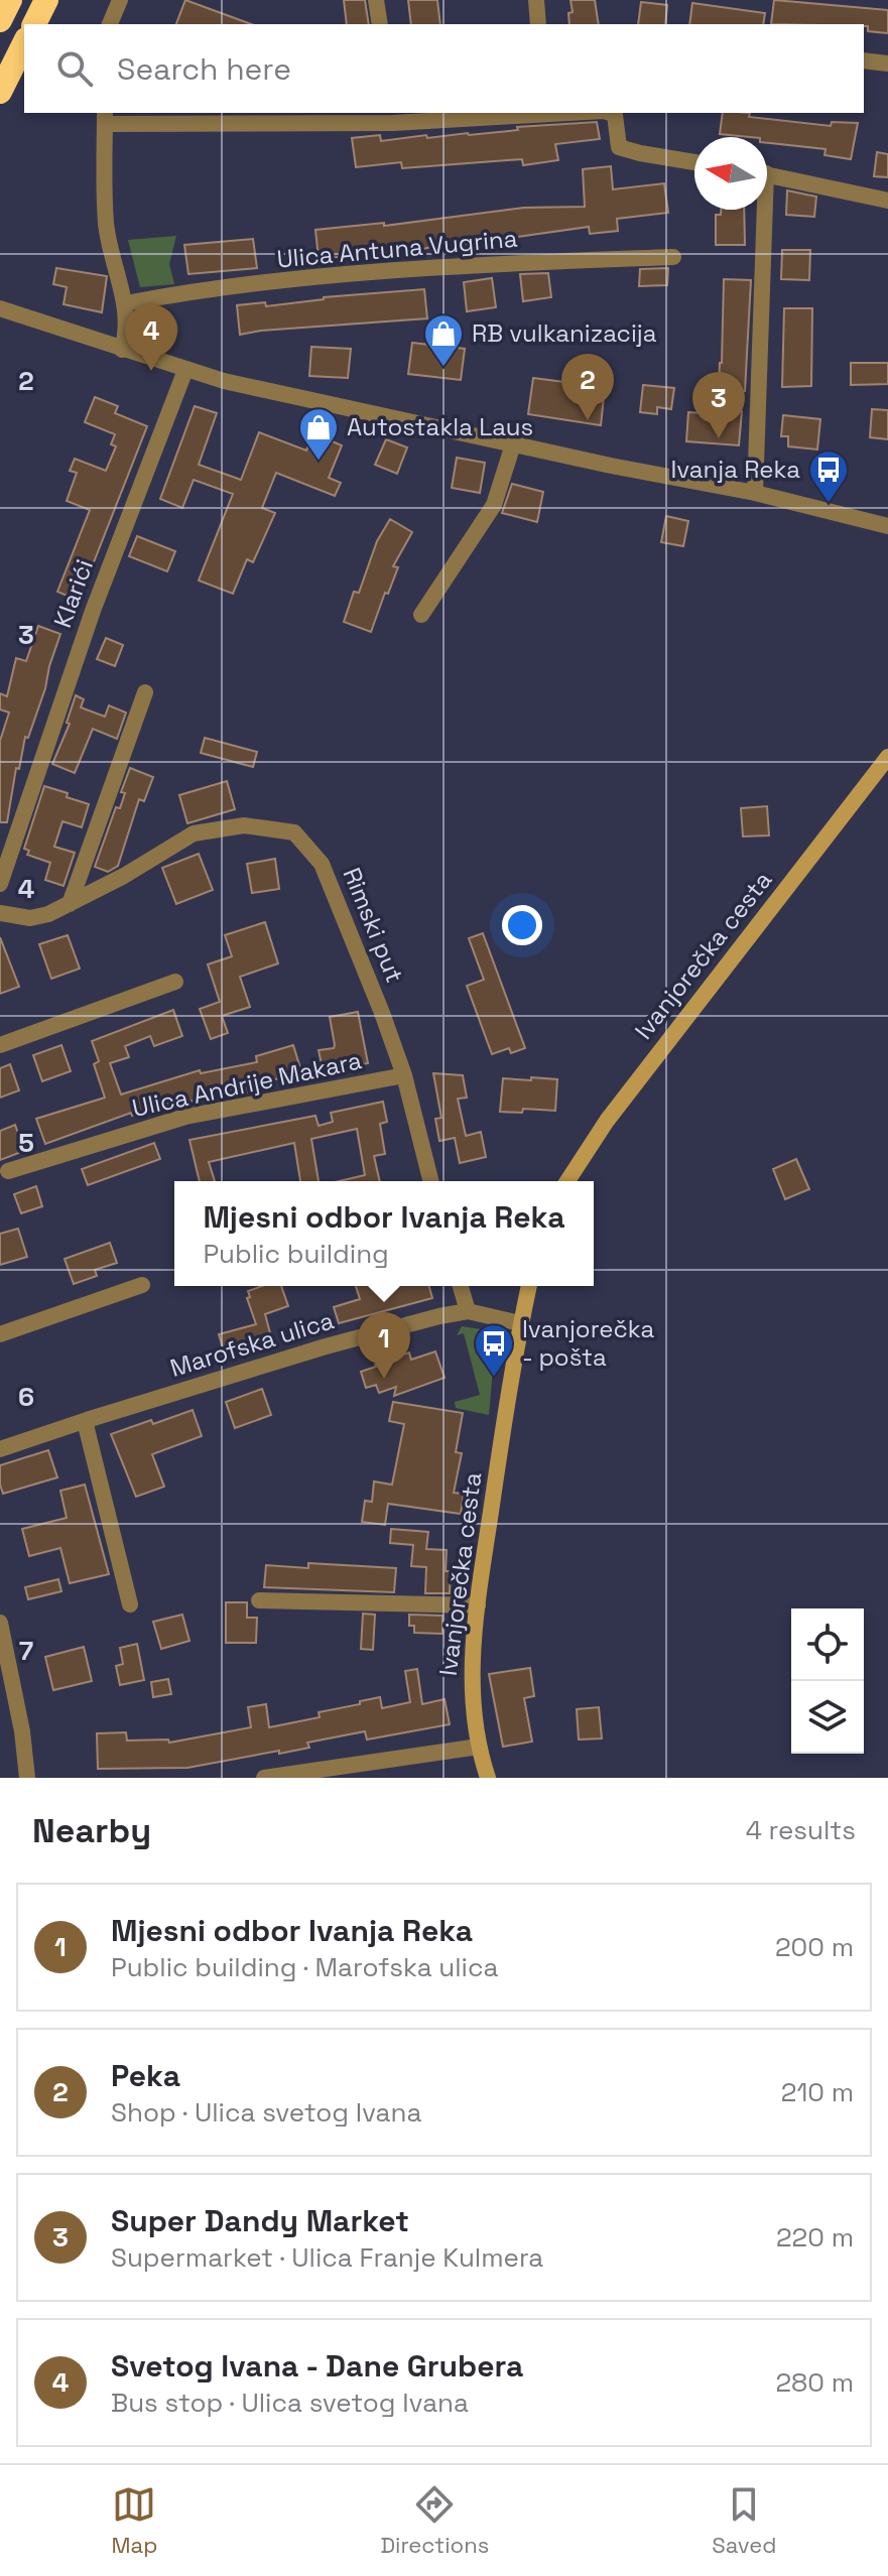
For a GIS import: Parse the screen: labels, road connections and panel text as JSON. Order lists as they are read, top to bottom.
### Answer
{
  "streets": {
    "main road": ["Ivanjorečka cesta"],
    "street": [
      "Ulica Antuna Vugrina",
      "Klarići",
      "Rimski put",
      "Ulica Andrije Makara",
      "Marofska ulica"
    ]
  },
  "crossings": [
    ["Rimski put", "Ulica Andrije Makara"],
    ["Ivanjorečka cesta", "Marofska ulica"]
  ],
  "places": {
    "shop": ["RB vulkanizacija", "Autostakla Laus"],
    "bus stop": ["Ivanja Reka", "Ivanjorečka - pošta"]
  },
  "north": "left",
  "page": {
    "search": "Search here",
    "pins": [
      "4",
      "2",
      "3",
      "1"
    ],
    "popup": ["Mjesni odbor Ivanja Reka", "Public building"],
    "heading": ["Nearby", "4 results"],
    "list": [
      {
        "mark": "1",
        "name": "Mjesni odbor Ivanja Reka",
        "note": "Public building · Marofska ulica",
        "value": "200 m"
      },
      {
        "mark": "2",
        "name": "Peka",
        "note": "Shop · Ulica svetog Ivana",
        "value": "210 m"
      },
      {
        "mark": "3",
        "name": "Super Dandy Market",
        "note": "Supermarket · Ulica Franje Kulmera",
        "value": "220 m"
      },
      {
        "mark": "4",
        "name": "Svetog Ivana - Dane Grubera",
        "note": "Bus stop · Ulica svetog Ivana",
        "value": "280 m"
      }
    ],
    "nav": ["Map", "Directions", "Saved"]
  },
  "grid": {
    "rows": [
      "2",
      "3",
      "4",
      "5",
      "6",
      "7"
    ]
  }
}
